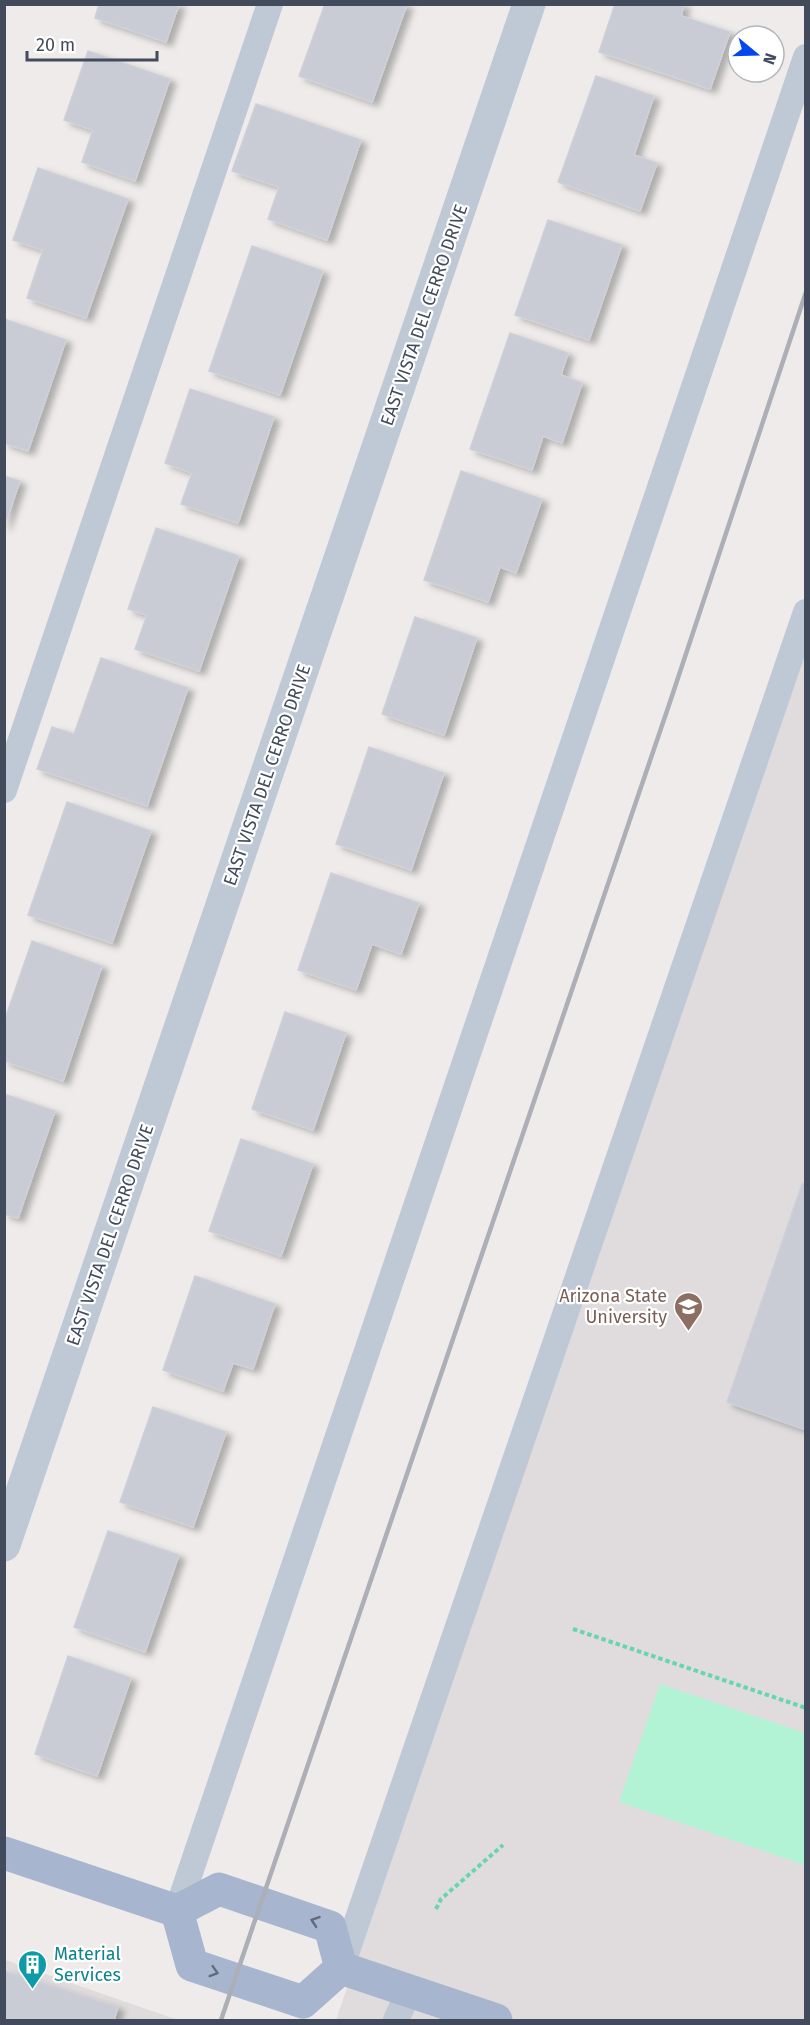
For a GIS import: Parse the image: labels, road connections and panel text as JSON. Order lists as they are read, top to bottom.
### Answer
{
  "streets": {
    "street": ["EAST VISTA DEL CERRO DRIVE"]
  },
  "places": {
    "school or university": ["Arizona State University"],
    "building": ["Material Services"]
  },
  "scale_bar": "20 m",
  "north": "right"
}
